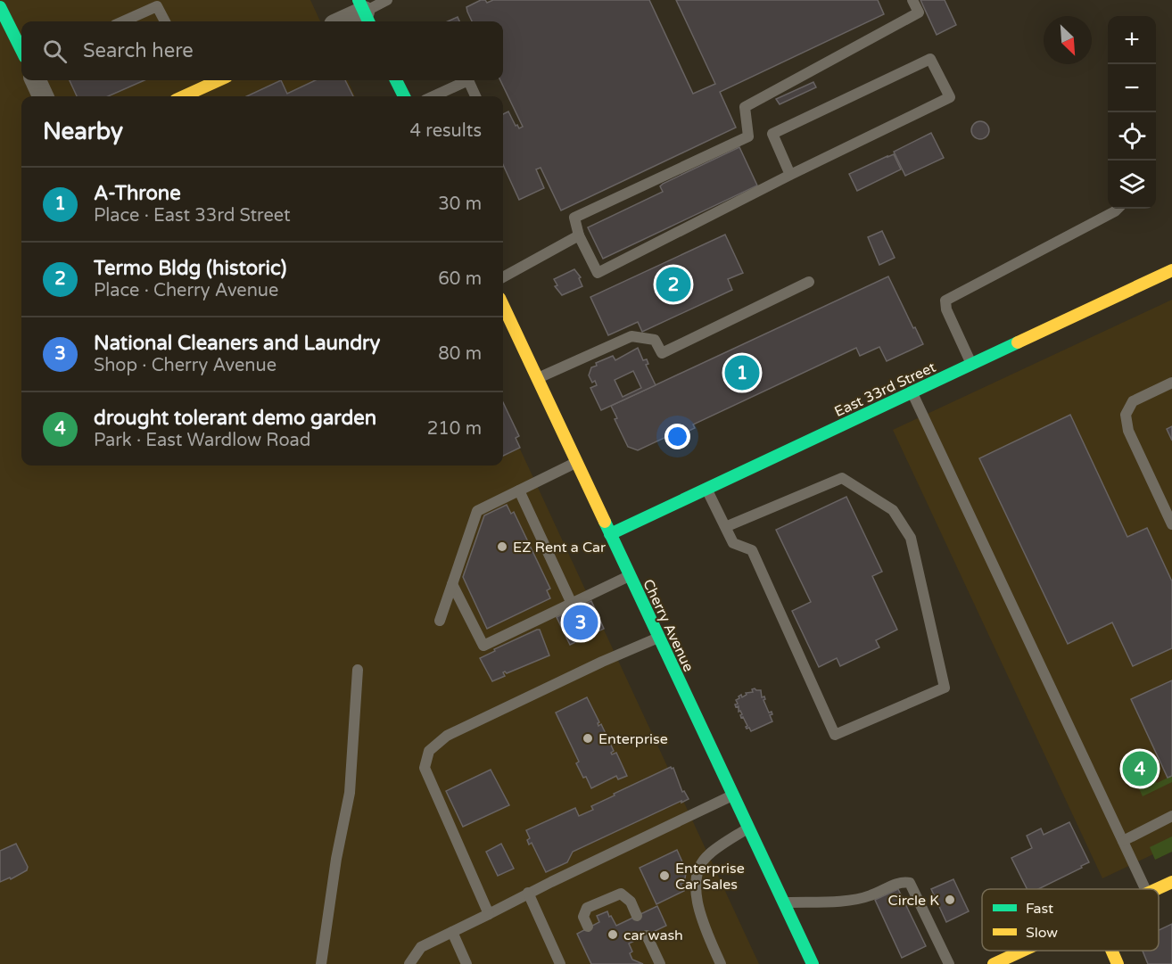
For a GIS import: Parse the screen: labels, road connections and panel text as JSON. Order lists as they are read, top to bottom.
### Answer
{
  "streets": {
    "main road": ["East 33rd Street", "Cherry Avenue"]
  },
  "crossings": [
    ["East 33rd Street", "Cherry Avenue"]
  ],
  "places": [
    "EZ Rent a Car",
    "Enterprise",
    "Enterprise Car Sales",
    "Circle K",
    "car wash"
  ],
  "legend": ["Fast", "Slow"],
  "north": "bottom right",
  "page": {
    "map_buttons": ["+", "−"],
    "search": "Search here",
    "heading": ["Nearby", "4 results"],
    "list": [
      {
        "mark": "1",
        "name": "A-Throne",
        "note": "Place · East 33rd Street",
        "value": "30 m"
      },
      {
        "mark": "2",
        "name": "Termo Bldg (historic)",
        "note": "Place · Cherry Avenue",
        "value": "60 m"
      },
      {
        "mark": "3",
        "name": "National Cleaners and Laundry",
        "note": "Shop · Cherry Avenue",
        "value": "80 m"
      },
      {
        "mark": "4",
        "name": "drought tolerant demo garden",
        "note": "Park · East Wardlow Road",
        "value": "210 m"
      }
    ],
    "pins": [
      "2",
      "1",
      "3",
      "4"
    ]
  }
}
